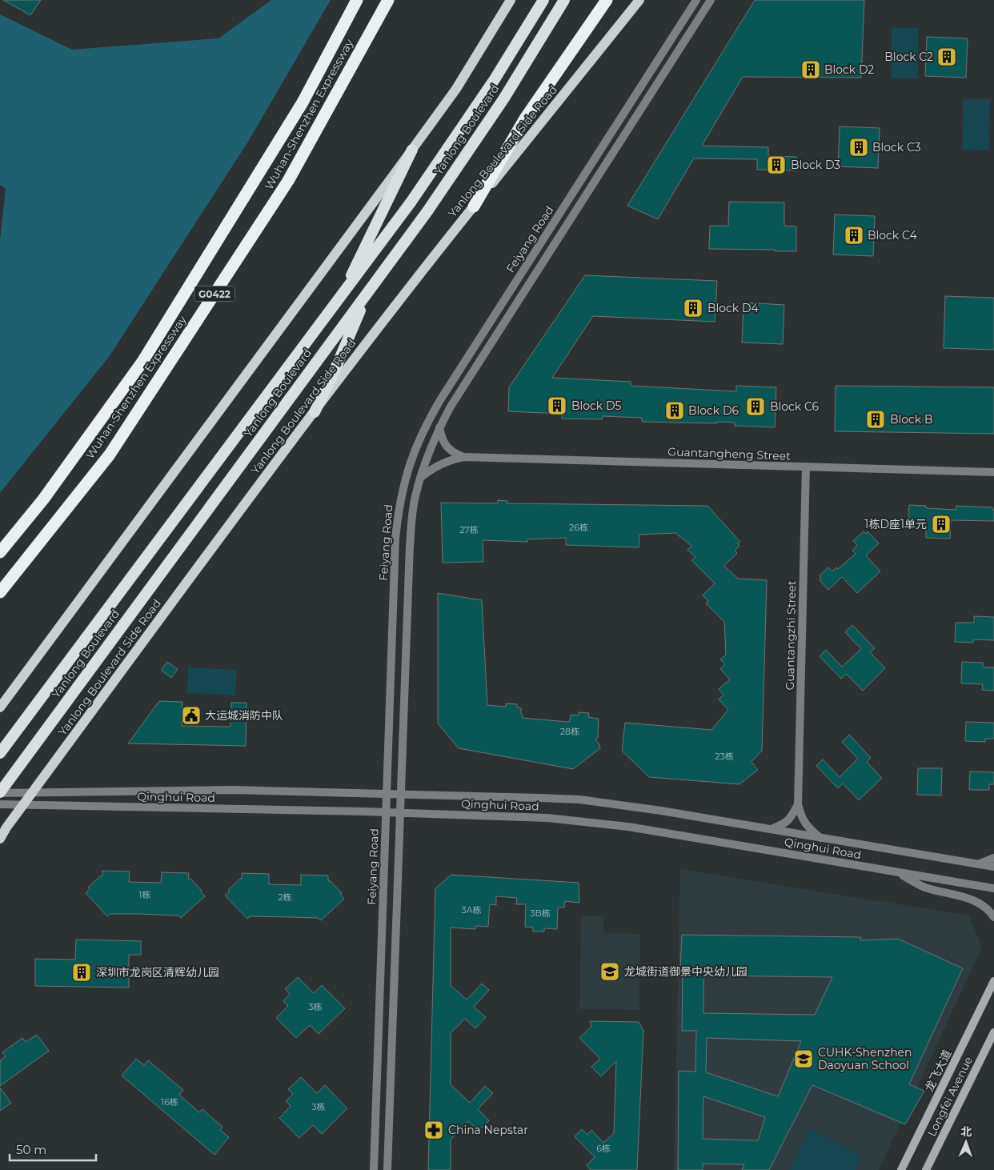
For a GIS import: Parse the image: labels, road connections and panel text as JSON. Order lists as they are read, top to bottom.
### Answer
{
  "streets": {
    "highway": ["Wuhan-Shenzhen Expressway", "Yanlong Boulevard", "G0422"],
    "main road": ["Yanlong Boulevard Side Road", "龙飞大道", "Longfei Avenue"],
    "street": [
      "Feiyang Road",
      "Guantangheng Street",
      "Guantangzhi Street",
      "Qinghui Road"
    ]
  },
  "crossings": [
    ["Yanlong Boulevard", "Qinghui Road"],
    ["Yanlong Boulevard Side Road", "Qinghui Road"],
    ["Feiyang Road", "Guantangheng Street"],
    ["Feiyang Road", "Qinghui Road"],
    ["Guantangheng Street", "Guantangzhi Street"],
    ["Guantangzhi Street", "Qinghui Road"]
  ],
  "places": {
    "building": [
      "Block C2",
      "Block D2",
      "Block C3",
      "Block D3",
      "Block C4",
      "Block D4",
      "Block D5",
      "Block C6",
      "Block D6",
      "Block B",
      "1栋D座1单元",
      "深圳市龙岗区清辉幼儿园"
    ],
    "public building": ["大运城消防中队"],
    "school or university": ["龙城街道御景中央幼儿园", "CUHK-Shenzhen Daoyuan School"],
    "pharmacy": ["China Nepstar"]
  },
  "house_numbers": [
    "26栋",
    "27栋",
    "28栋",
    "23栋",
    "1栋",
    "2栋",
    "3A栋",
    "3B栋",
    "3栋",
    "16栋",
    "3栋",
    "6栋"
  ],
  "scale_bar": "50 m",
  "north": "top"
}
